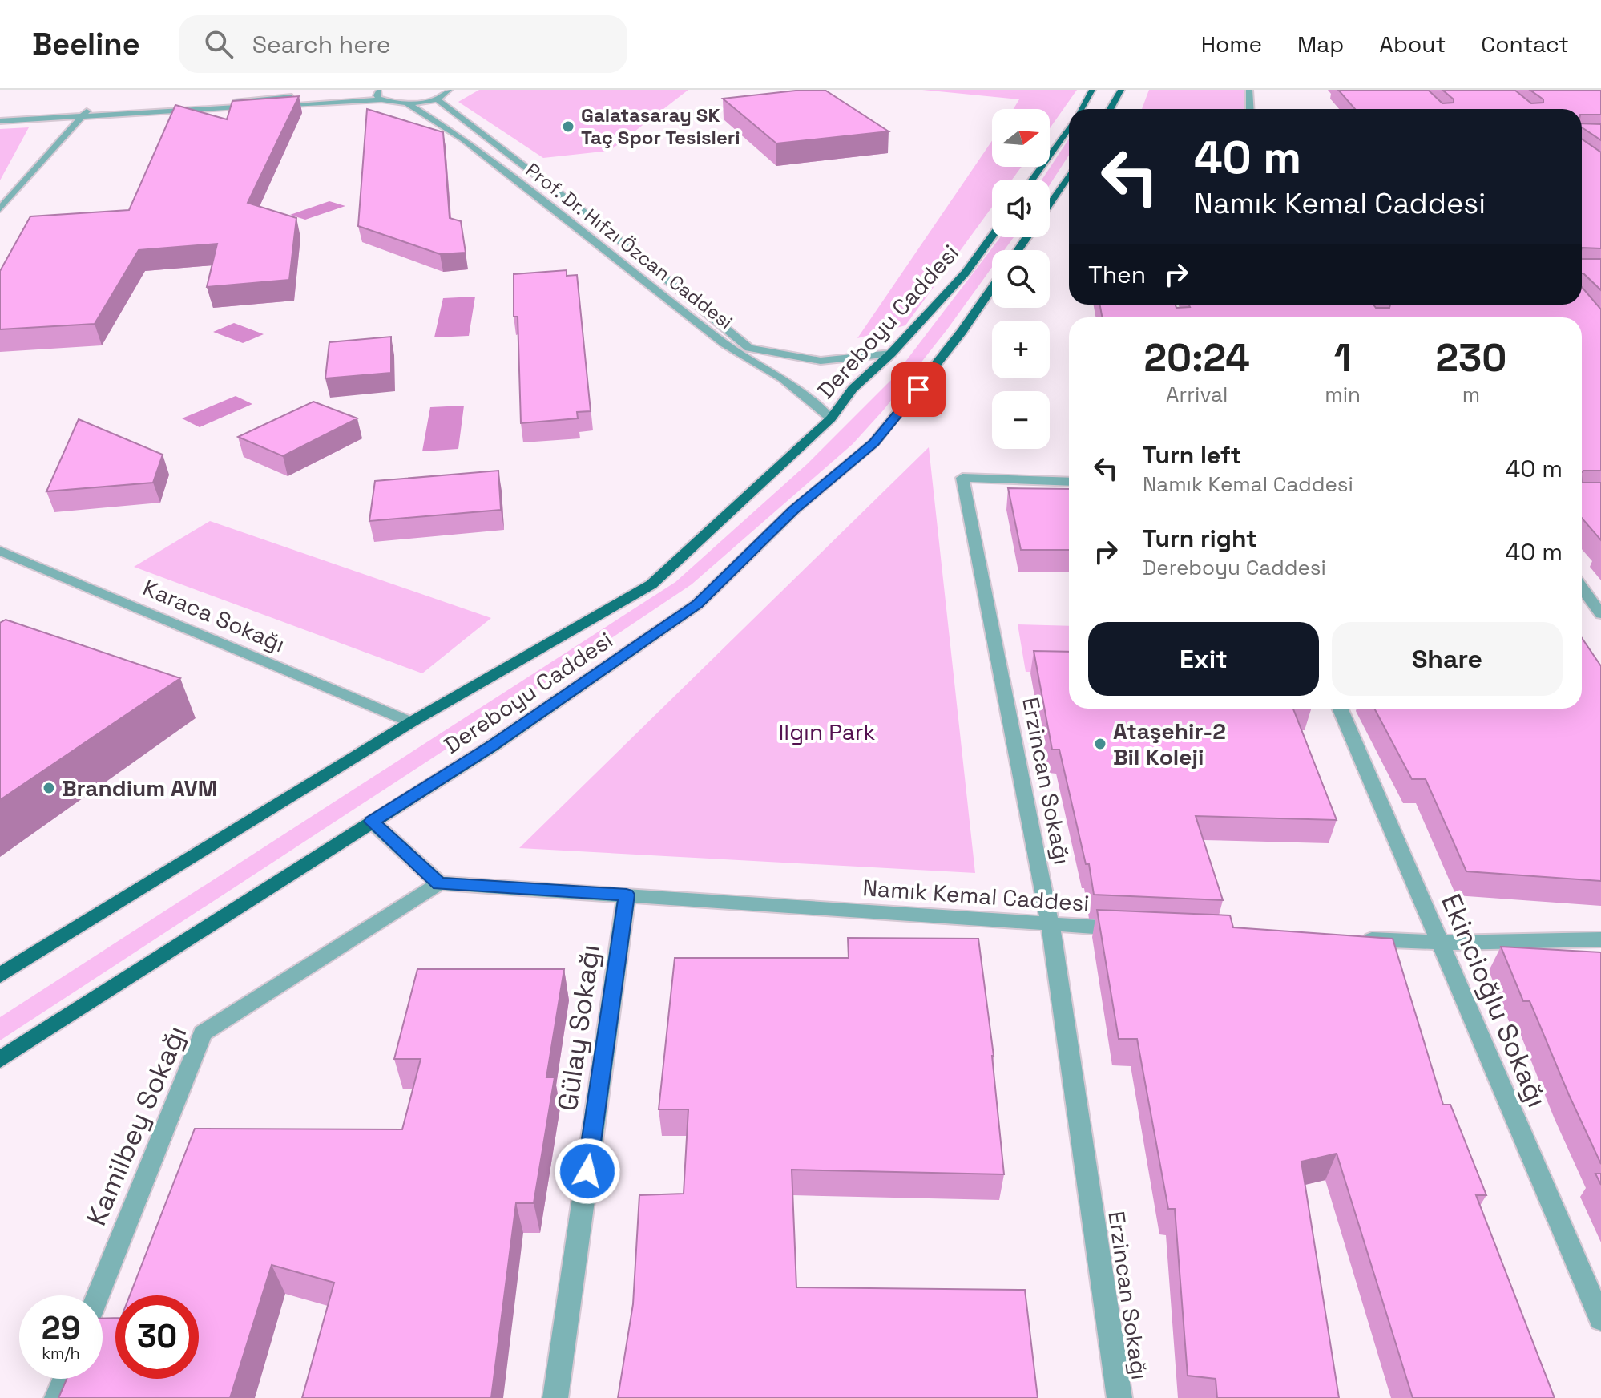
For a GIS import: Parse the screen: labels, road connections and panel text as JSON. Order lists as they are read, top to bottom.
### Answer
{
  "streets": {
    "main road": ["Dereboyu Caddesi"],
    "street": [
      "Prof. Dr. Hıfzı Özcan Caddesi",
      "Karaca Sokağı",
      "Erzincan Sokağı",
      "Namık Kemal Caddesi",
      "Ekincioğlu Sokağı",
      "Gülay Sokağı",
      "Kamilbey Sokağı"
    ]
  },
  "crossings": [
    ["Prof. Dr. Hıfzı Özcan Caddesi", "Dereboyu Caddesi"],
    ["Dereboyu Caddesi", "Karaca Sokağı"],
    ["Erzincan Sokağı", "Namık Kemal Caddesi"],
    ["Namık Kemal Caddesi", "Gülay Sokağı"],
    ["Namık Kemal Caddesi", "Kamilbey Sokağı"]
  ],
  "parks": ["Ilgın Park"],
  "places": ["Galatasaray SK Taç Spor Tesisleri", "Ataşehir-2 Bil Koleji", "Brandium AVM"],
  "north": "right",
  "page": {
    "header": "Beeline",
    "search": "Search here",
    "nav": [
      "Home",
      "Map",
      "About",
      "Contact"
    ],
    "map_buttons": ["+", "−"],
    "turn": ["40 m", "Namık Kemal Caddesi"],
    "then": "Then",
    "eta": [
      "20:24",
      "Arrival",
      "1",
      "min",
      "230",
      "m"
    ],
    "list": [
      {
        "name": "Turn left",
        "note": "Namık Kemal Caddesi",
        "value": "40 m"
      },
      {
        "name": "Turn right",
        "note": "Dereboyu Caddesi",
        "value": "40 m"
      }
    ],
    "buttons": ["Exit", "Share"],
    "speed": "29 km/h",
    "limit": "30"
  }
}
